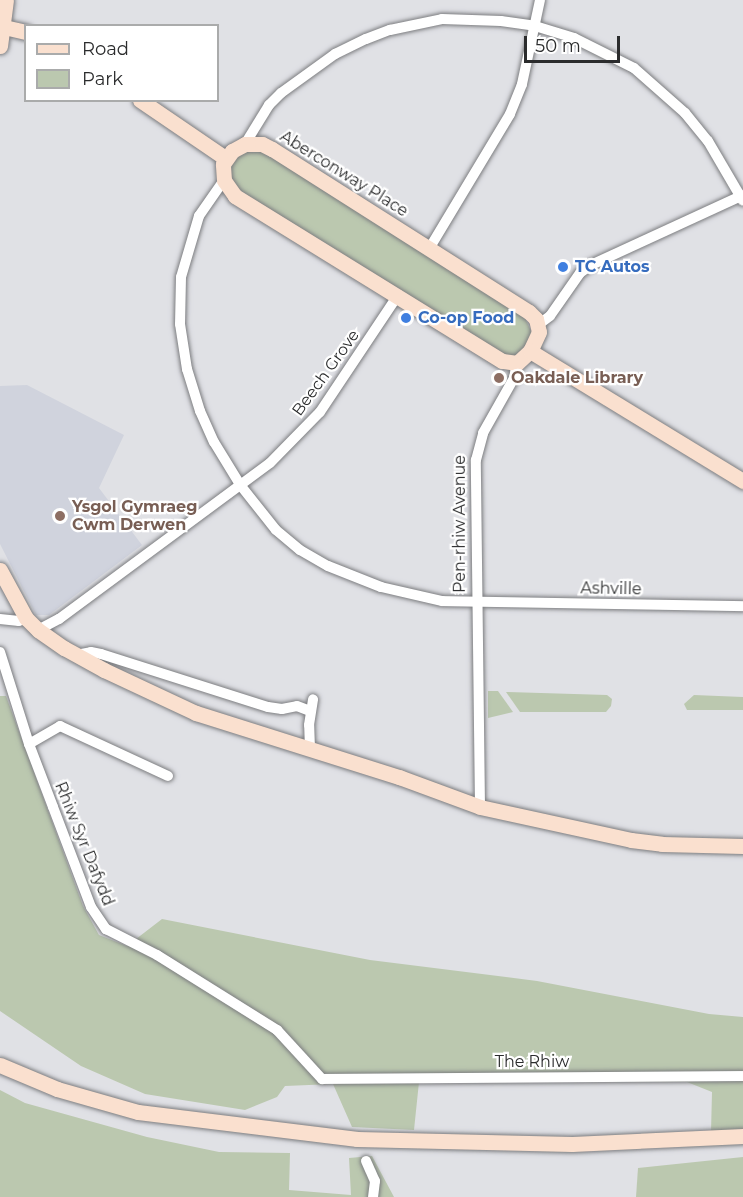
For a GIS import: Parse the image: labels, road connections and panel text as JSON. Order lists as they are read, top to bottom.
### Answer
{
  "streets": {
    "street": [
      "Aberconway Place",
      "Beech Grove",
      "Pen-rhiw Avenue",
      "Ashville",
      "Rhiw Syr Dafydd",
      "The Rhiw"
    ]
  },
  "crossings": [
    ["Beech Grove", "Ashville"],
    ["Pen-rhiw Avenue", "Ashville"],
    ["Rhiw Syr Dafydd", "The Rhiw"]
  ],
  "places": [
    "TC Autos",
    "Co-op Food",
    "Oakdale Library",
    "Ysgol Gymraeg Cwm Derwen"
  ],
  "legend": ["Road", "Park"],
  "scale_bar": "50 m"
}
